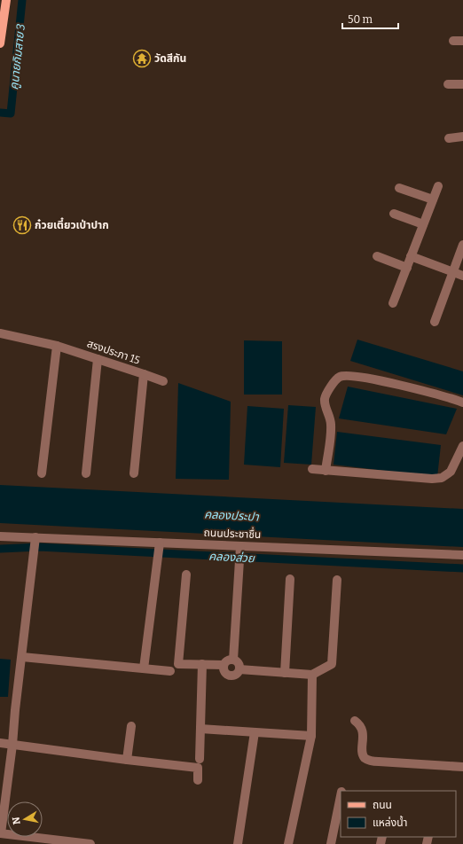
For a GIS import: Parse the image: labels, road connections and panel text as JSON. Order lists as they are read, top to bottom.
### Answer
{
  "streets": {
    "street": ["สรงประภา 15", "ถนนประชาชื่น"]
  },
  "water": ["คูนายกิมสาย 3", "คลองประปา", "คลองส่วย"],
  "places": {
    "temple": ["วัดสีกัน"],
    "restaurant": ["ก๋วยเตี๋ยวเป่าปาก"]
  },
  "legend": ["ถนน", "แหล่งน้ำ"],
  "scale_bar": "50 m",
  "north": "left"
}
